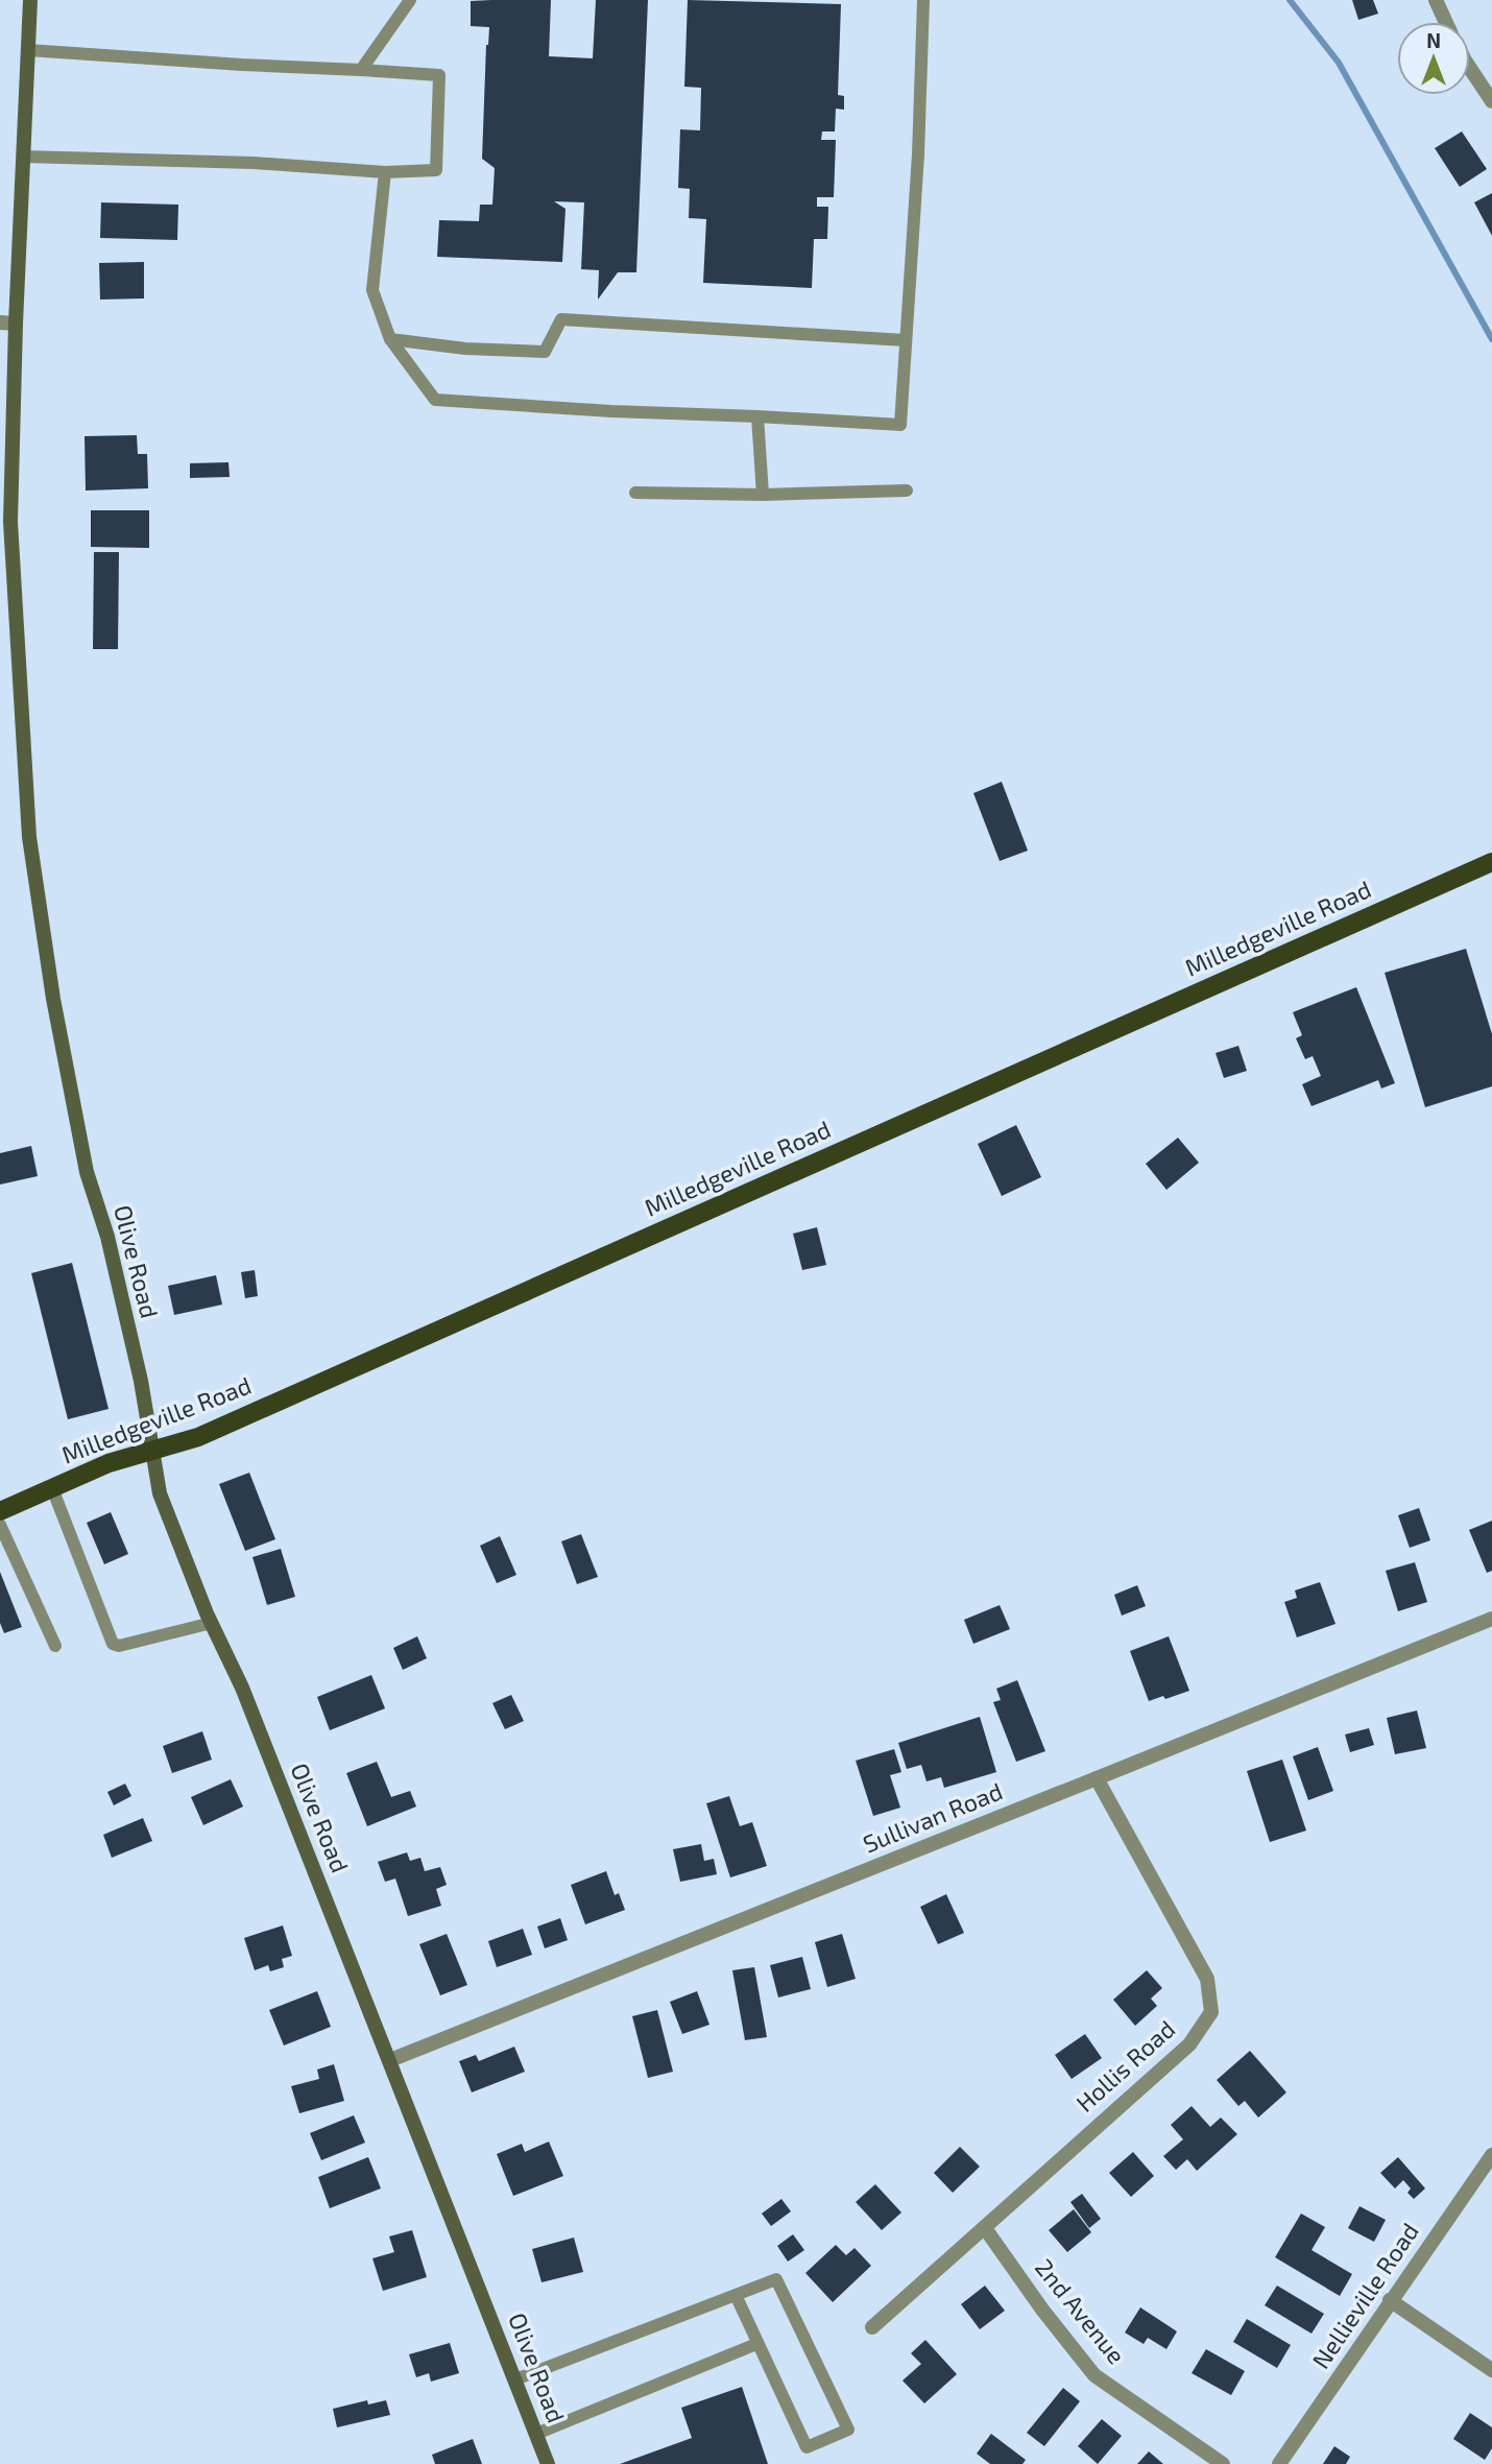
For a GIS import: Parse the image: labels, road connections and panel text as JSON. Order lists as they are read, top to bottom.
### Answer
{
  "streets": {
    "main road": ["Milledgeville Road"],
    "street": [
      "Olive Road",
      "Sullivan Road",
      "Hollis Road",
      "Nellieville Road",
      "2nd Avenue"
    ]
  },
  "crossings": [
    ["Milledgeville Road", "Olive Road"],
    ["Olive Road", "Sullivan Road"],
    ["Sullivan Road", "Hollis Road"],
    ["Hollis Road", "2nd Avenue"]
  ],
  "north": "top"
}
